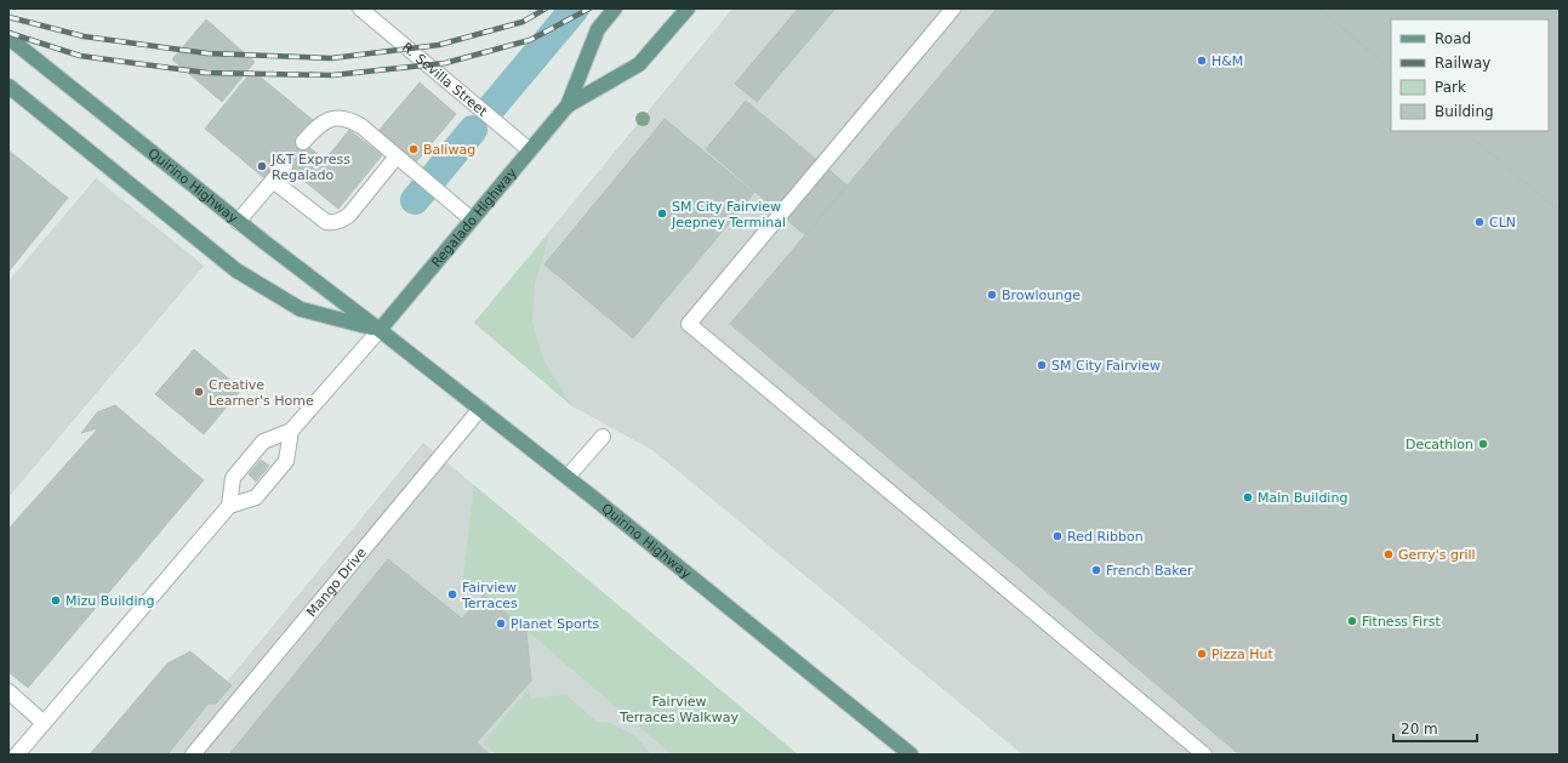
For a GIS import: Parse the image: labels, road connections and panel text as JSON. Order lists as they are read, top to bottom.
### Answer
{
  "streets": {
    "main road": ["Quirino Highway", "Regalado Highway"],
    "street": ["R. Sevilla Street", "Mango Drive"]
  },
  "crossings": [
    ["R. Sevilla Street", "Regalado Highway"],
    ["Quirino Highway", "Regalado Highway"],
    ["Quirino Highway", "Mango Drive"]
  ],
  "parks": ["Fairview Terraces Walkway"],
  "places": [
    "H&M",
    "Baliwag",
    "J&T Express Regalado",
    "SM City Fairview Jeepney Terminal",
    "CLN",
    "Browlounge",
    "SM City Fairview",
    "Creative Learner's Home",
    "Decathlon",
    "Main Building",
    "Red Ribbon",
    "Gerry's grill",
    "French Baker",
    "Fairview Terraces",
    "Mizu Building",
    "Fitness First",
    "Planet Sports",
    "Pizza Hut"
  ],
  "legend": [
    "Road",
    "Railway",
    "Park",
    "Building"
  ],
  "scale_bar": "20 m"
}
